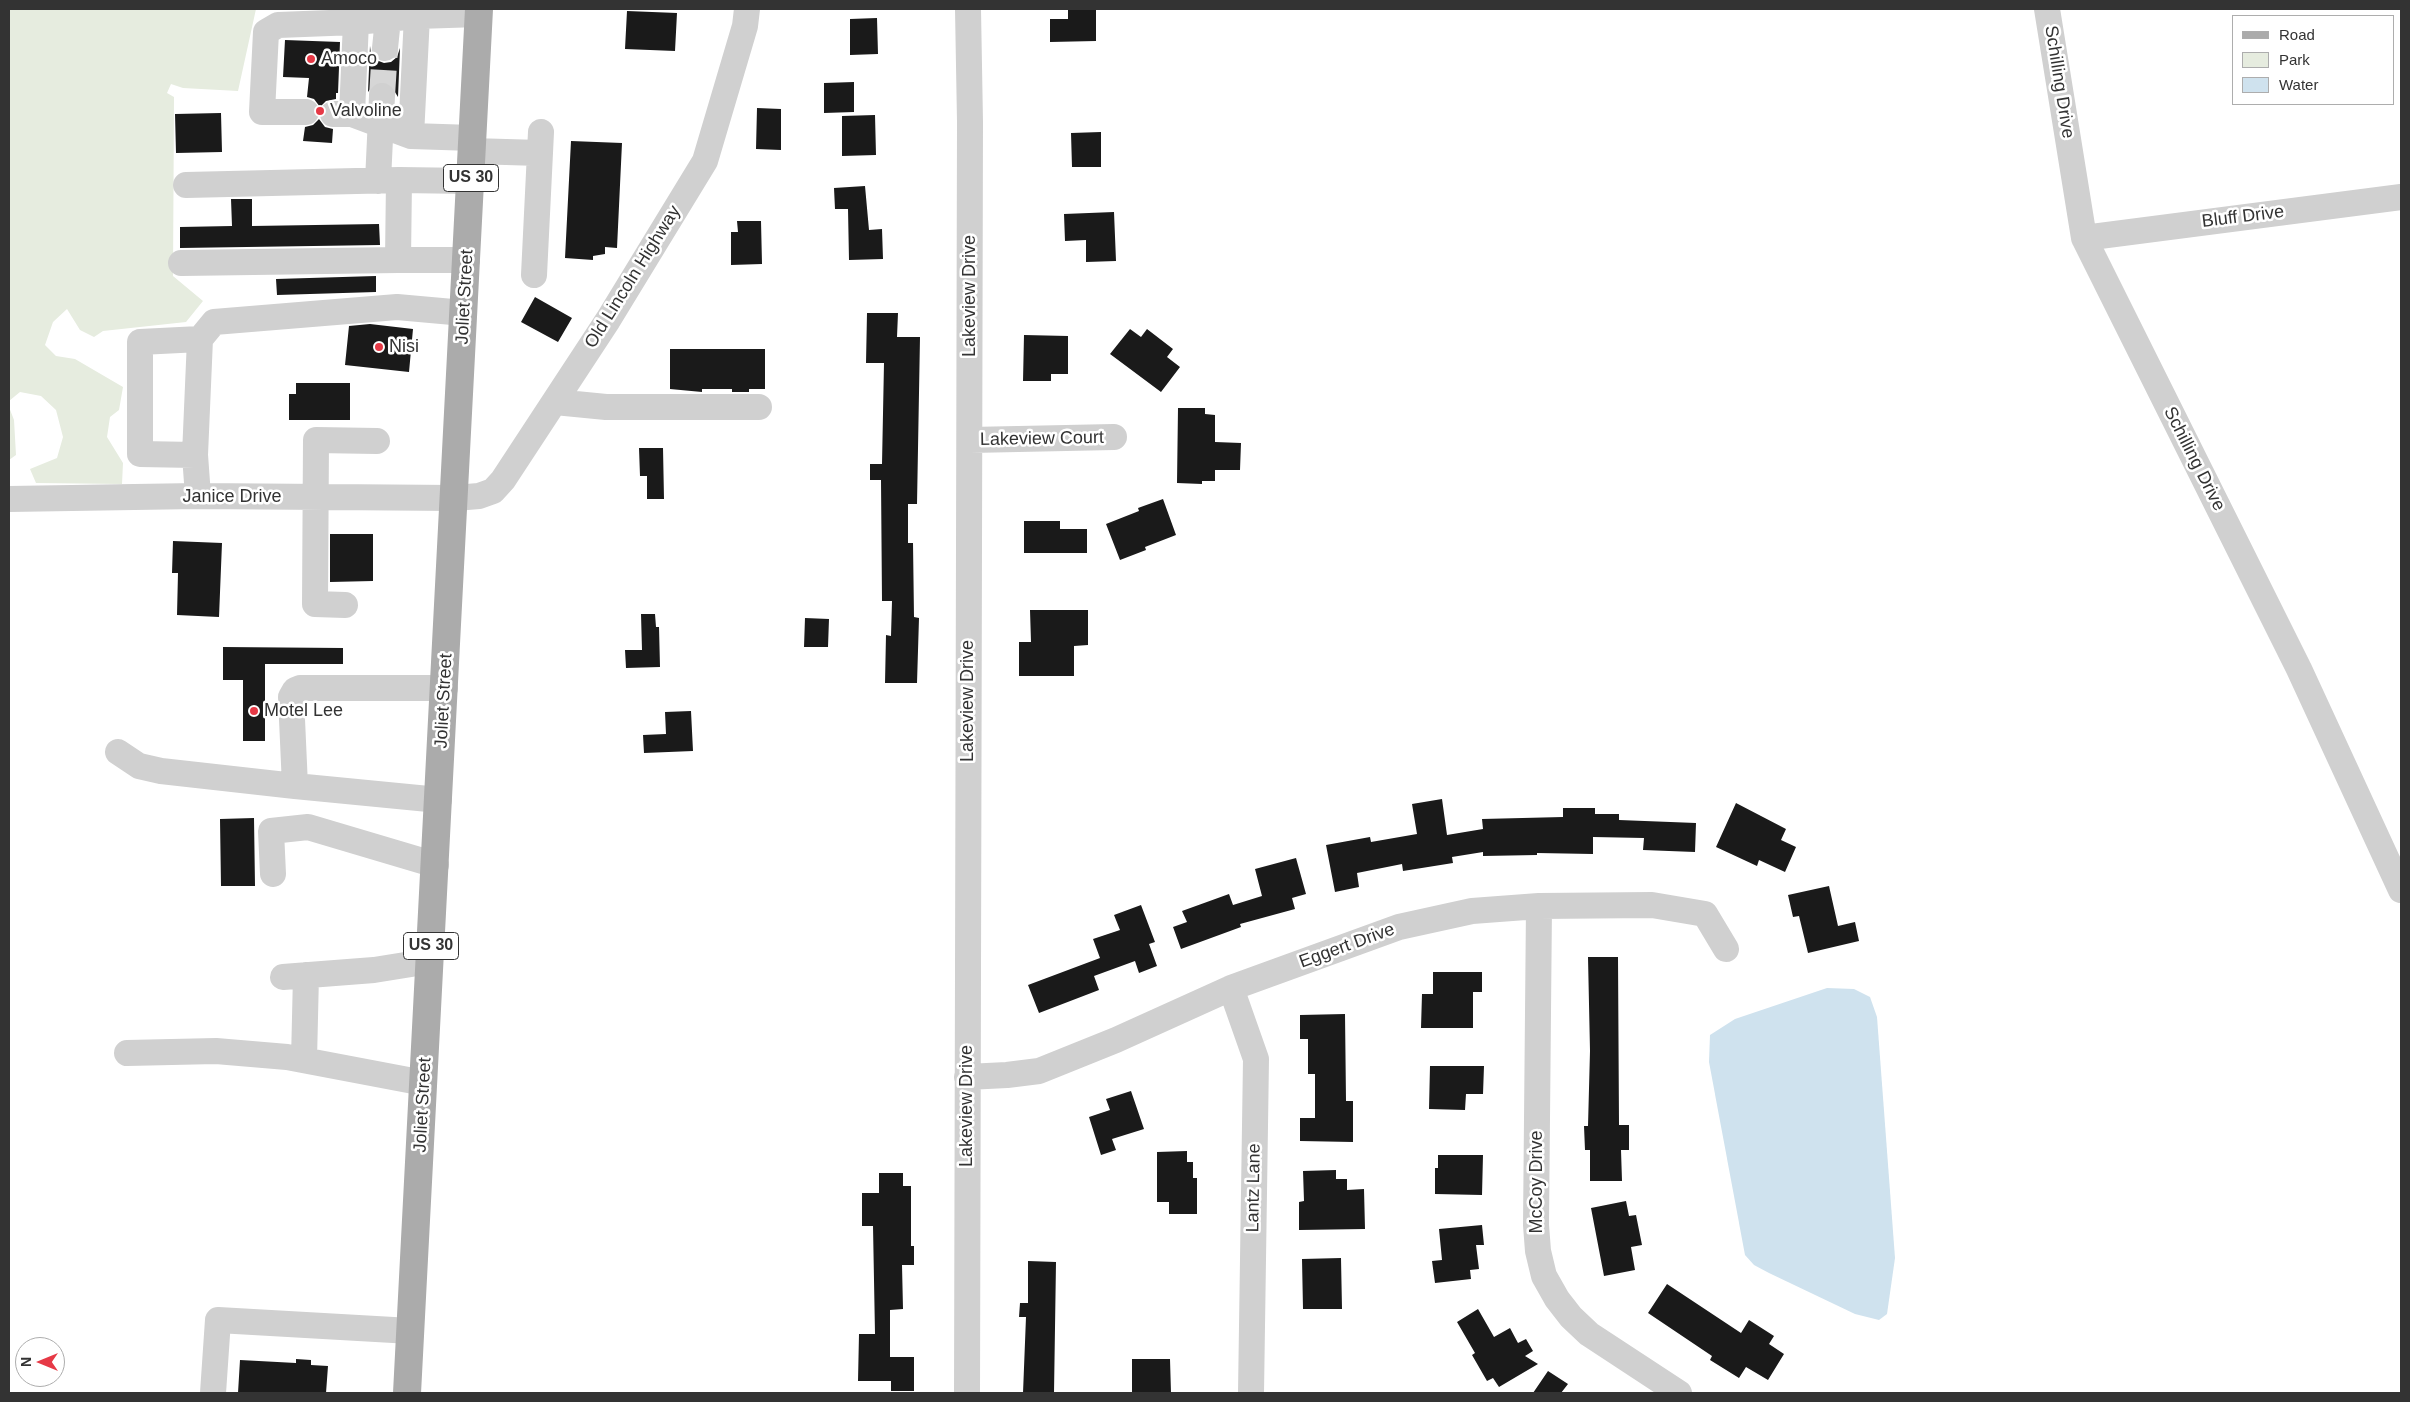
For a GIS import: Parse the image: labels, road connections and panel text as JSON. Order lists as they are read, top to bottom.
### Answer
{
  "streets": {
    "main road": ["US 30", "Joliet Street"],
    "street": [
      "Schilling Drive",
      "Bluff Drive",
      "Old Lincoln Highway",
      "Lakeview Drive",
      "Lakeview Court",
      "Janice Drive",
      "Eggert Drive",
      "McCoy Drive",
      "Lantz Lane"
    ]
  },
  "crossings": [
    ["Schilling Drive", "Bluff Drive"],
    ["Old Lincoln Highway", "Joliet Street"],
    ["Old Lincoln Highway", "Janice Drive"],
    ["Lakeview Drive", "Lakeview Court"],
    ["Lakeview Drive", "Eggert Drive"],
    ["Joliet Street", "Janice Drive"],
    ["Eggert Drive", "McCoy Drive"],
    ["Eggert Drive", "Lantz Lane"]
  ],
  "places": [
    "Amoco",
    "Valvoline",
    "Nisi",
    "Motel Lee"
  ],
  "legend": ["Road", "Park", "Water"],
  "north": "left"
}
